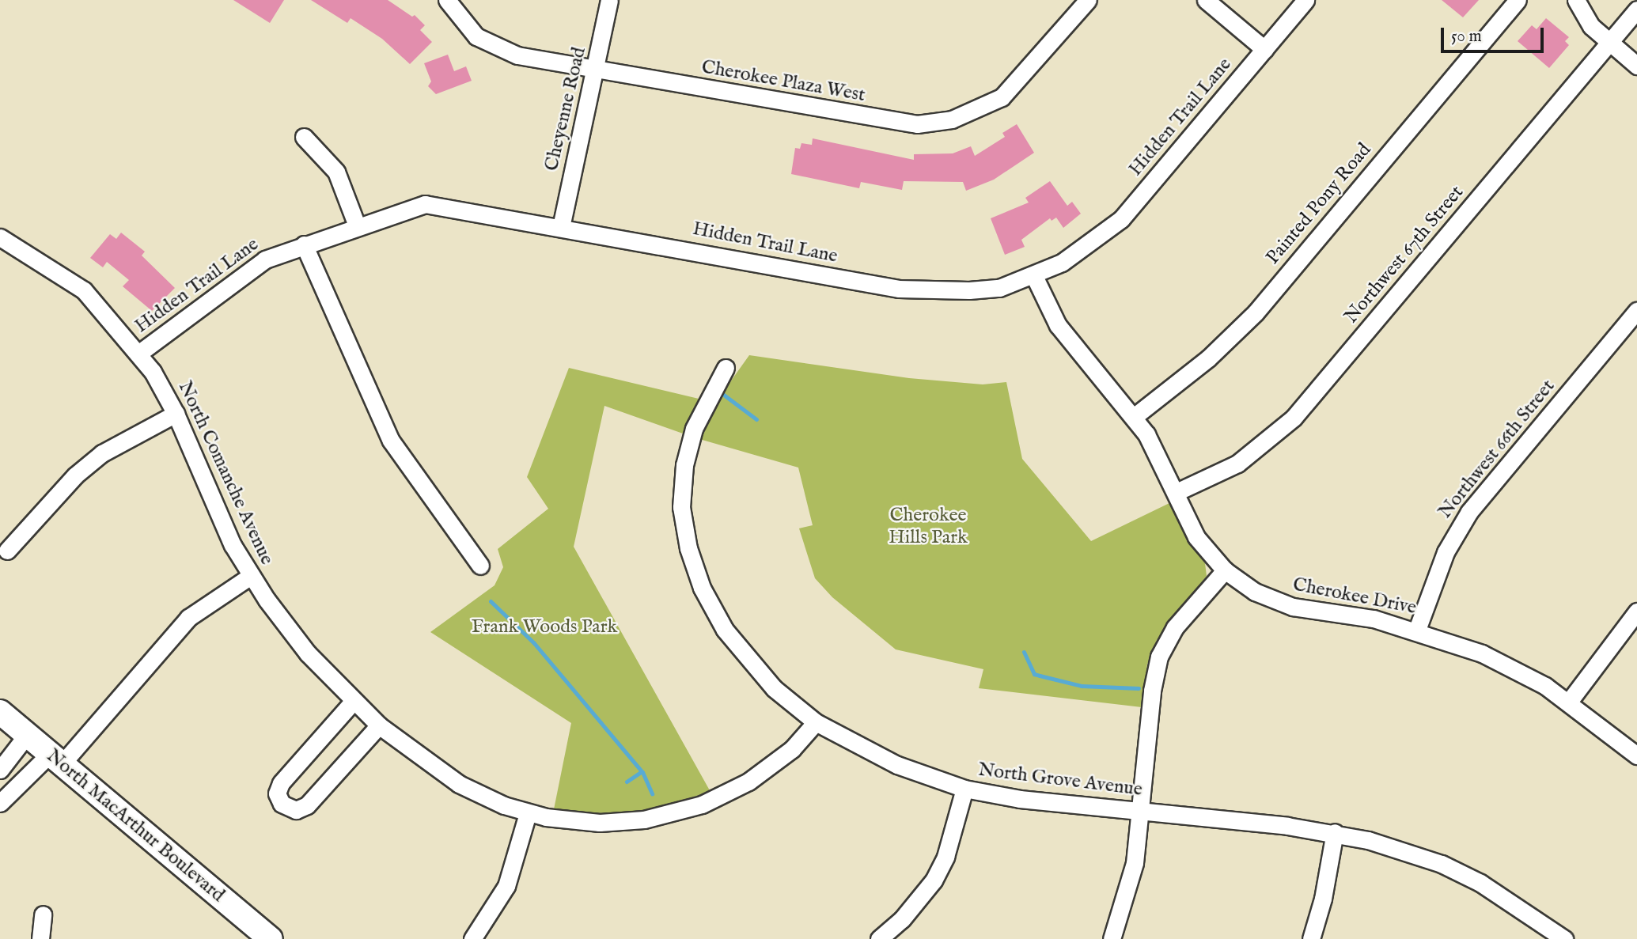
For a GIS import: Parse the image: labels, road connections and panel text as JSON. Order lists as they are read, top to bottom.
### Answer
{
  "streets": {
    "main road": ["North MacArthur Boulevard"],
    "street": [
      "Cherokee Plaza West",
      "Cheyenne Road",
      "Hidden Trail Lane",
      "Painted Pony Road",
      "Northwest 67th Street",
      "Northwest 66th Street",
      "North Comanche Avenue",
      "Cherokee Drive",
      "North Grove Avenue"
    ]
  },
  "crossings": [
    ["Cherokee Plaza West", "Cheyenne Road"],
    ["Cheyenne Road", "Hidden Trail Lane"],
    ["Hidden Trail Lane", "North Comanche Avenue"],
    ["Hidden Trail Lane", "Cherokee Drive"],
    ["Painted Pony Road", "Cherokee Drive"],
    ["Northwest 67th Street", "Cherokee Drive"],
    ["Northwest 66th Street", "Cherokee Drive"],
    ["North Comanche Avenue", "North Grove Avenue"]
  ],
  "parks": ["Cherokee Hills Park", "Frank Woods Park"],
  "scale_bar": "50 m"
}
